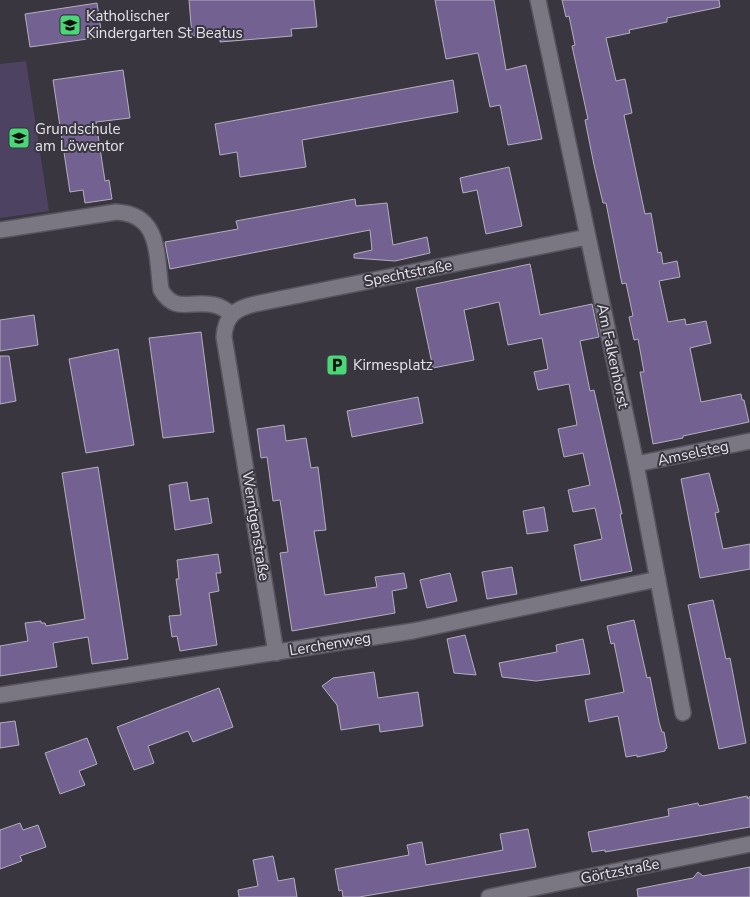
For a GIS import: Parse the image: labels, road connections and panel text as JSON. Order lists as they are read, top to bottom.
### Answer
{
  "streets": {
    "street": [
      "Spechtstraße",
      "Am Falkenhorst",
      "Amselsteg",
      "Werntgenstraße",
      "Lerchenweg",
      "Görtzstraße"
    ]
  },
  "crossings": [
    ["Spechtstraße", "Am Falkenhorst"],
    ["Spechtstraße", "Werntgenstraße"],
    ["Am Falkenhorst", "Amselsteg"],
    ["Am Falkenhorst", "Lerchenweg"],
    ["Werntgenstraße", "Lerchenweg"]
  ],
  "places": {
    "school or university": ["Katholischer Kindergarten St Beatus", "Grundschule am Löwentor"],
    "parking": ["Kirmesplatz"]
  }
}
